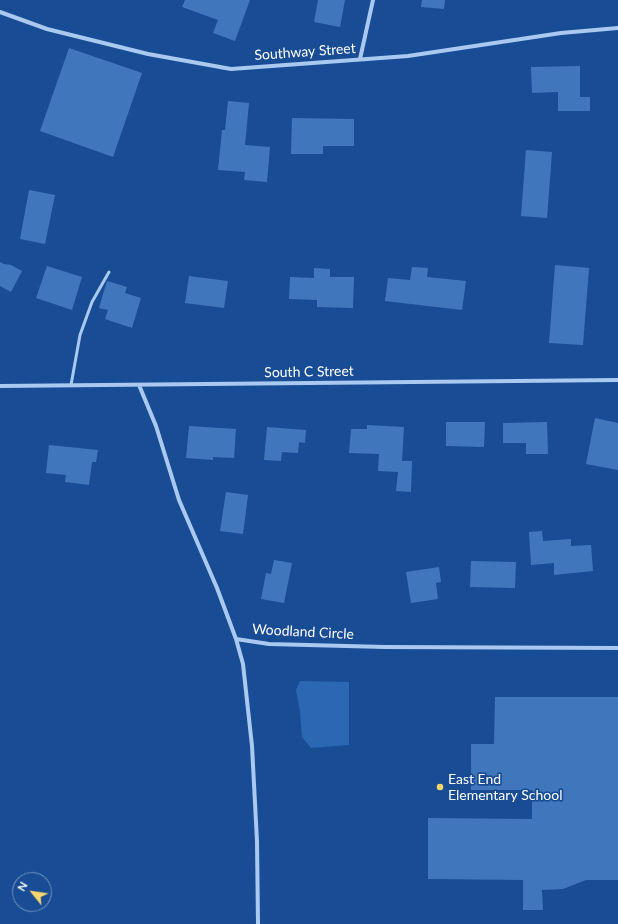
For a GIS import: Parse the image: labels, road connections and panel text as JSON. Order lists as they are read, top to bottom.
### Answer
{
  "streets": {
    "street": ["Southway Street", "South C Street", "Woodland Circle"]
  },
  "crossings": [
    ["South C Street", "Woodland Circle"]
  ],
  "places": ["East End Elementary School"],
  "north": "top left"
}
